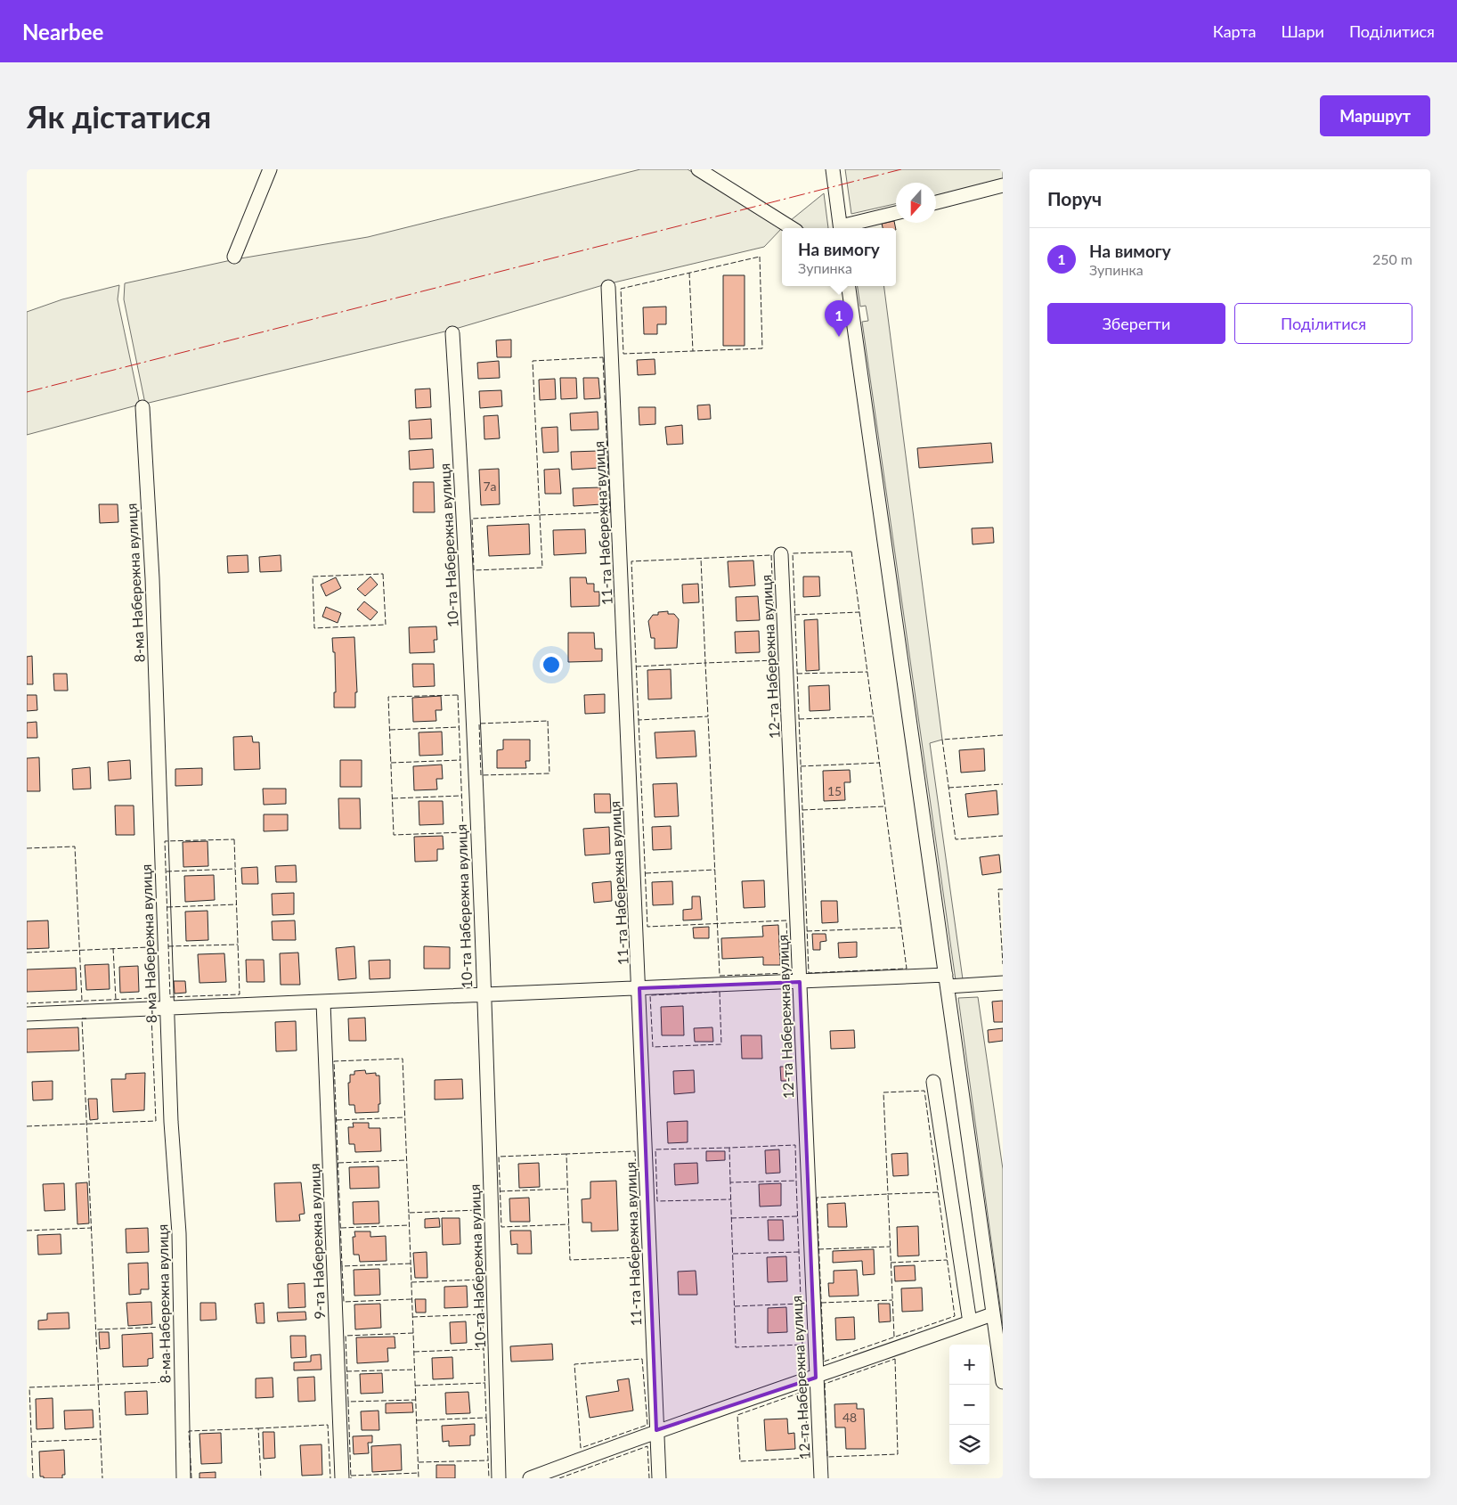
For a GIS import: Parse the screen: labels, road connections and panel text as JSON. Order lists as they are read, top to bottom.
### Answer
{
  "streets": {
    "street": [
      "11-та Набережна вулиця",
      "10-та Набережна вулиця",
      "8-ма Набережна вулиця",
      "12-та Набережна вулиця",
      "9-та Набережна вулиця"
    ]
  },
  "house_numbers": ["7а", "15", "48"],
  "north": "bottom",
  "page": {
    "header": "Nearbee",
    "nav": ["Карта", "Шари", "Поділитися"],
    "buttons": [
      "Маршрут",
      ["Зберегти", "Поділитися"]
    ],
    "title": "Як дістатися",
    "heading": "Поруч",
    "list": [
      {
        "mark": "1",
        "name": "На вимогу",
        "note": "Зупинка",
        "value": "250 m"
      }
    ],
    "popup": ["На вимогу", "Зупинка"],
    "pins": "1",
    "map_buttons": ["+", "−"]
  }
}
